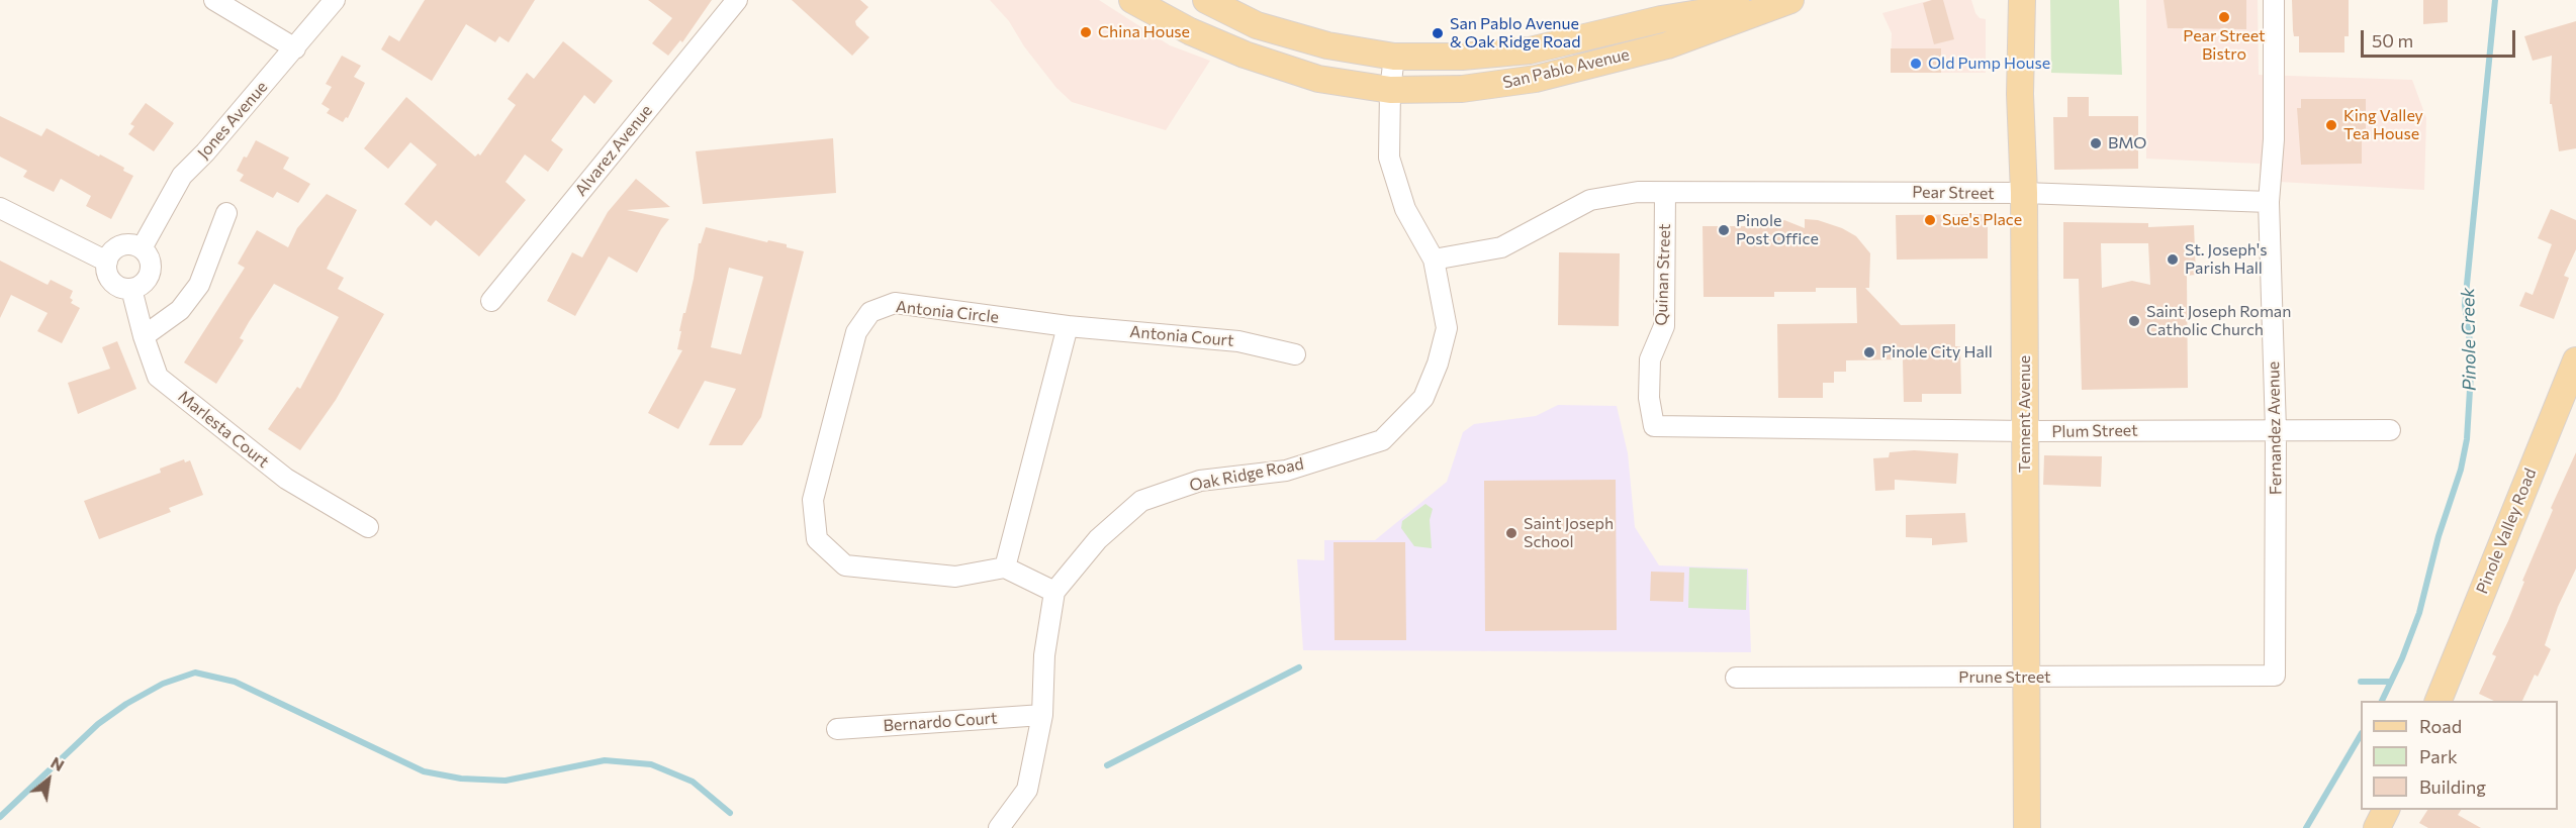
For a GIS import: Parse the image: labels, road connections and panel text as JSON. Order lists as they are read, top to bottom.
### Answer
{
  "streets": {
    "main road": ["San Pablo Avenue", "Tennent Avenue", "Pinole Valley Road"],
    "street": [
      "Jones Avenue",
      "Alvarez Avenue",
      "Pear Street",
      "Quinan Street",
      "Antonia Circle",
      "Antonia Court",
      "Fernandez Avenue",
      "Marlesta Court",
      "Plum Street",
      "Oak Ridge Road",
      "Prune Street",
      "Bernardo Court"
    ]
  },
  "crossings": [
    ["San Pablo Avenue", "Oak Ridge Road"],
    ["Jones Avenue", "Marlesta Court"],
    ["Pear Street", "Quinan Street"],
    ["Pear Street", "Tennent Avenue"],
    ["Pear Street", "Fernandez Avenue"],
    ["Pear Street", "Oak Ridge Road"],
    ["Quinan Street", "Plum Street"],
    ["Antonia Circle", "Antonia Court"],
    ["Tennent Avenue", "Plum Street"],
    ["Tennent Avenue", "Prune Street"],
    ["Fernandez Avenue", "Plum Street"],
    ["Fernandez Avenue", "Prune Street"]
  ],
  "water": ["Pinole Creek"],
  "places": [
    "Pear Street Bistro",
    "China House",
    "San Pablo Avenue & Oak Ridge Road",
    "Old Pump House",
    "King Valley Tea House",
    "BMO",
    "Sue's Place",
    "Pinole Post Office",
    "St. Joseph's Parish Hall",
    "Saint Joseph Roman Catholic Church",
    "Pinole City Hall",
    "Saint Joseph School"
  ],
  "legend": ["Road", "Park", "Building"],
  "scale_bar": "50 m",
  "north": "top right"
}
